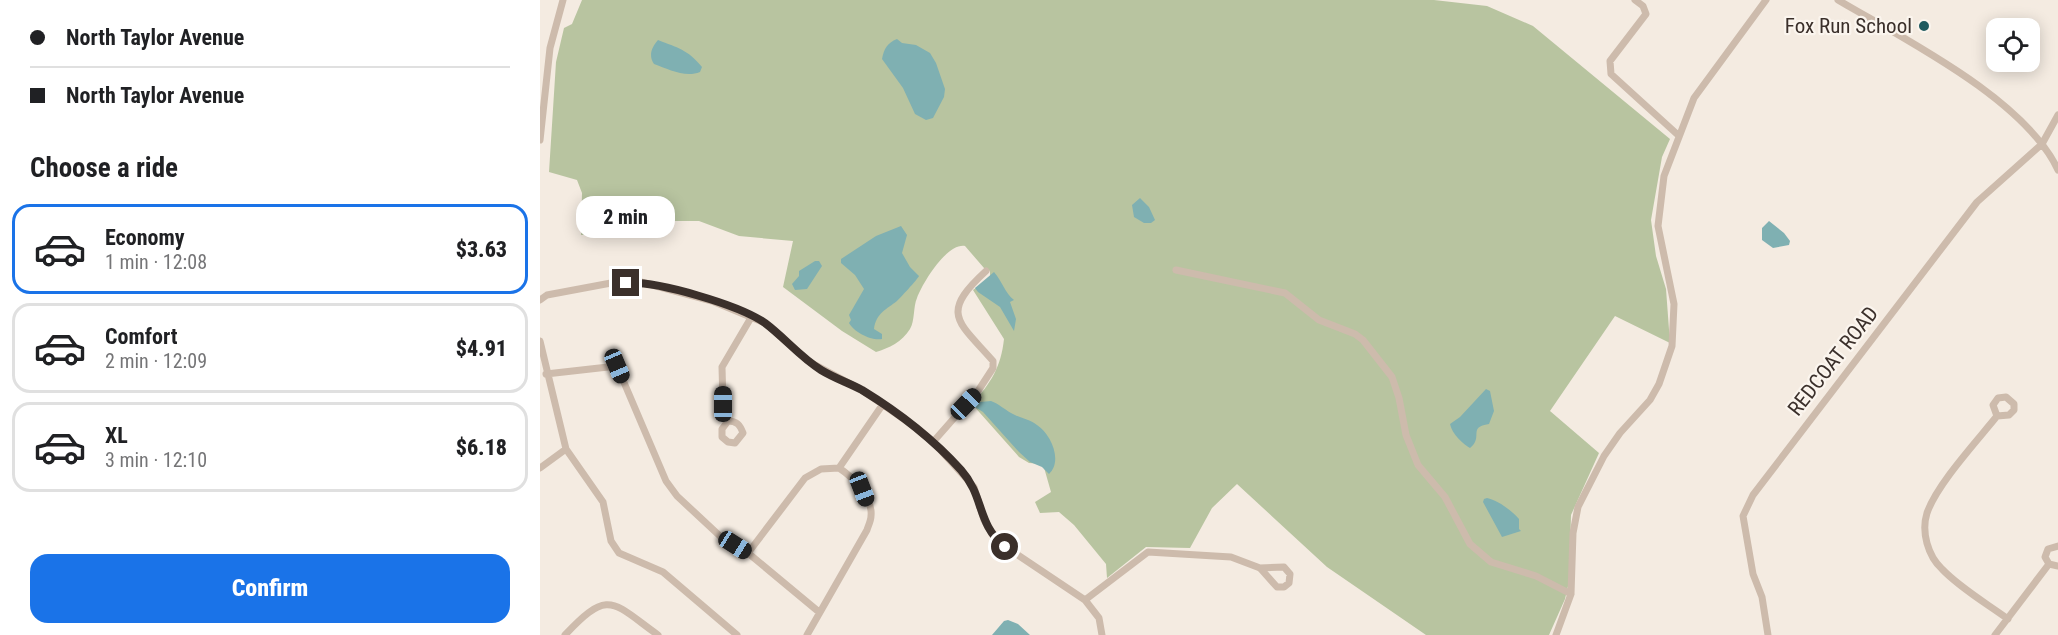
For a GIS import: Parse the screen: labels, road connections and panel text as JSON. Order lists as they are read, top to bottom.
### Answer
{
  "streets": {
    "street": ["REDCOAT ROAD"]
  },
  "places": ["Fox Run School"],
  "page": {
    "banner": ["North Taylor Avenue", "North Taylor Avenue"],
    "heading": "Choose a ride",
    "bubble": "2 min",
    "list": [
      {
        "name": "Economy",
        "note": "1 min · 12:08",
        "value": "$3.63"
      },
      {
        "name": "Comfort",
        "note": "2 min · 12:09",
        "value": "$4.91"
      },
      {
        "name": "XL",
        "note": "3 min · 12:10",
        "value": "$6.18"
      }
    ],
    "buttons": "Confirm"
  }
}
